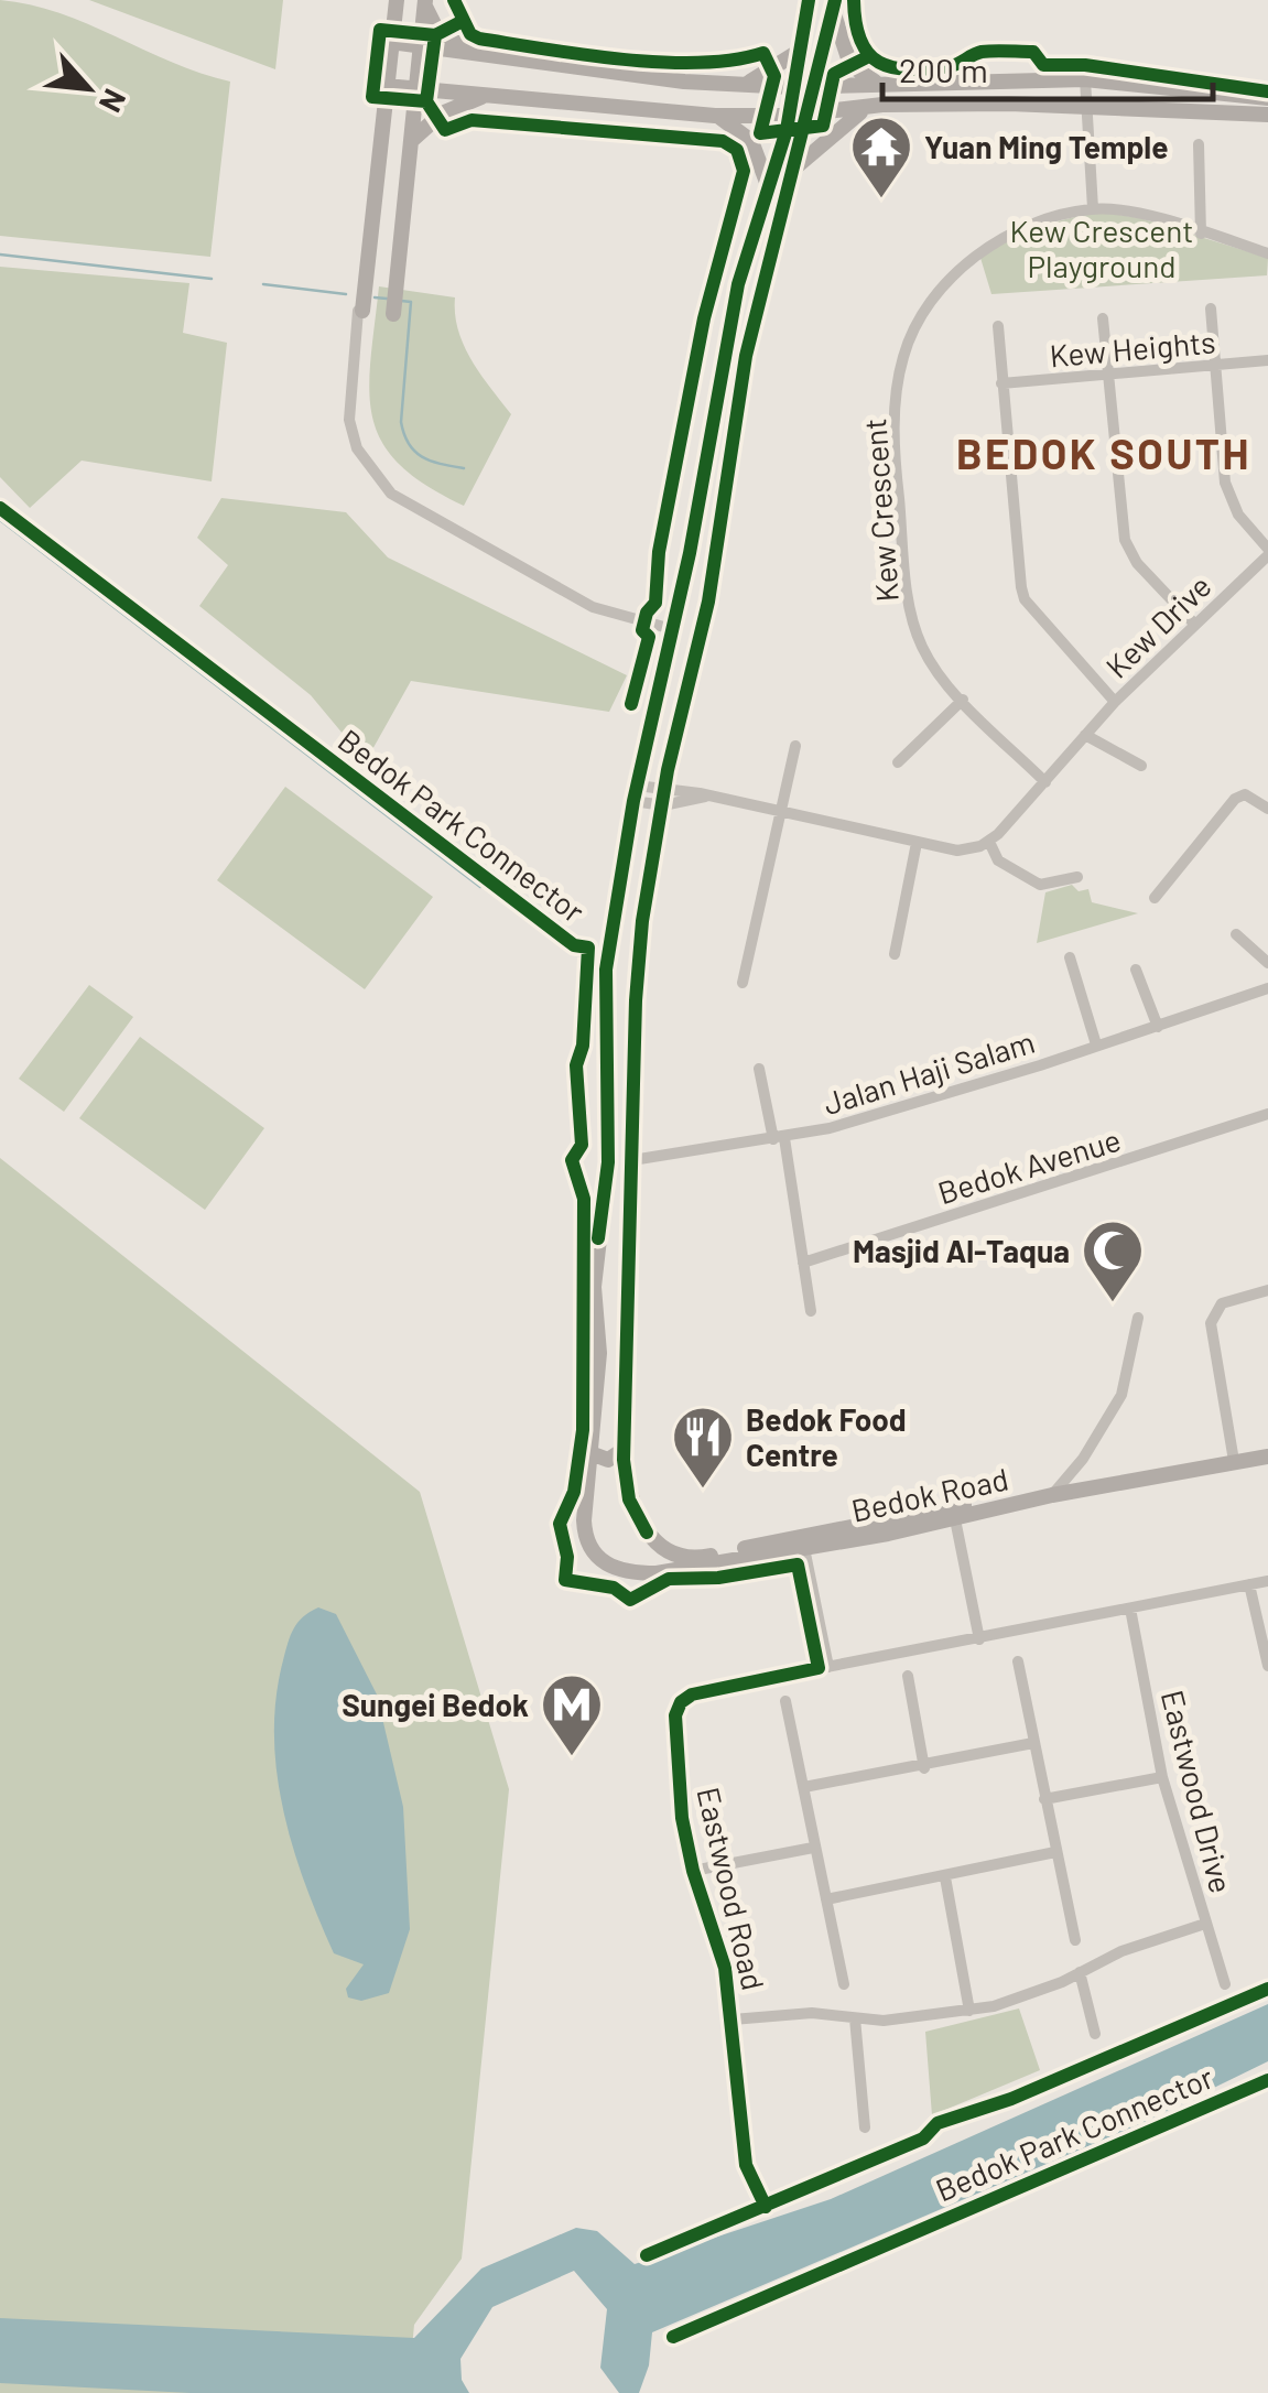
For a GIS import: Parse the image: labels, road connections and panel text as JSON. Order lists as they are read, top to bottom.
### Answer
{
  "streets": {
    "main road": ["Bedok Road"],
    "street": [
      "Kew Heights",
      "Kew Crescent",
      "Kew Drive",
      "Jalan Haji Salam",
      "Bedok Avenue",
      "Eastwood Drive",
      "Eastwood Road"
    ],
    "cycle path": ["Bedok Park Connector"]
  },
  "crossings": [
    ["Kew Crescent", "Kew Drive"],
    ["Eastwood Drive", "Eastwood Road"]
  ],
  "districts": ["BEDOK SOUTH"],
  "parks": ["Kew Crescent Playground"],
  "places": {
    "temple": ["Yuan Ming Temple"],
    "mosque": ["Masjid Al-Taqua"],
    "restaurant": ["Bedok Food Centre"],
    "metro station": ["Sungei Bedok"]
  },
  "scale_bar": "200 m",
  "north": "bottom right"
}
